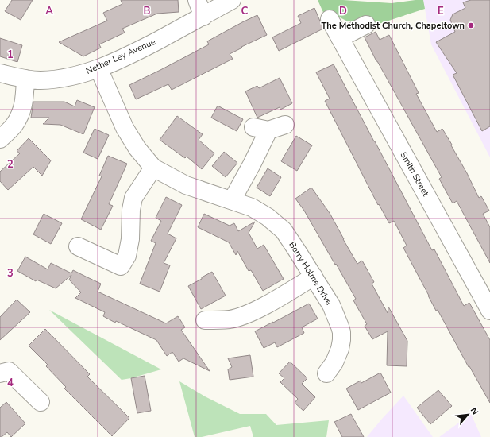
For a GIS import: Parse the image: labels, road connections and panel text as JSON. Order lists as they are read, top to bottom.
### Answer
{
  "streets": {
    "street": ["Nether Ley Avenue", "Smith Street", "Berry Holme Drive"]
  },
  "crossings": [
    ["Nether Ley Avenue", "Berry Holme Drive"]
  ],
  "places": ["The Methodist Church, Chapeltown"],
  "north": "top right",
  "grid": {
    "columns": [
      "A",
      "B",
      "C",
      "D",
      "E"
    ],
    "rows": [
      "1",
      "2",
      "3",
      "4"
    ]
  }
}
